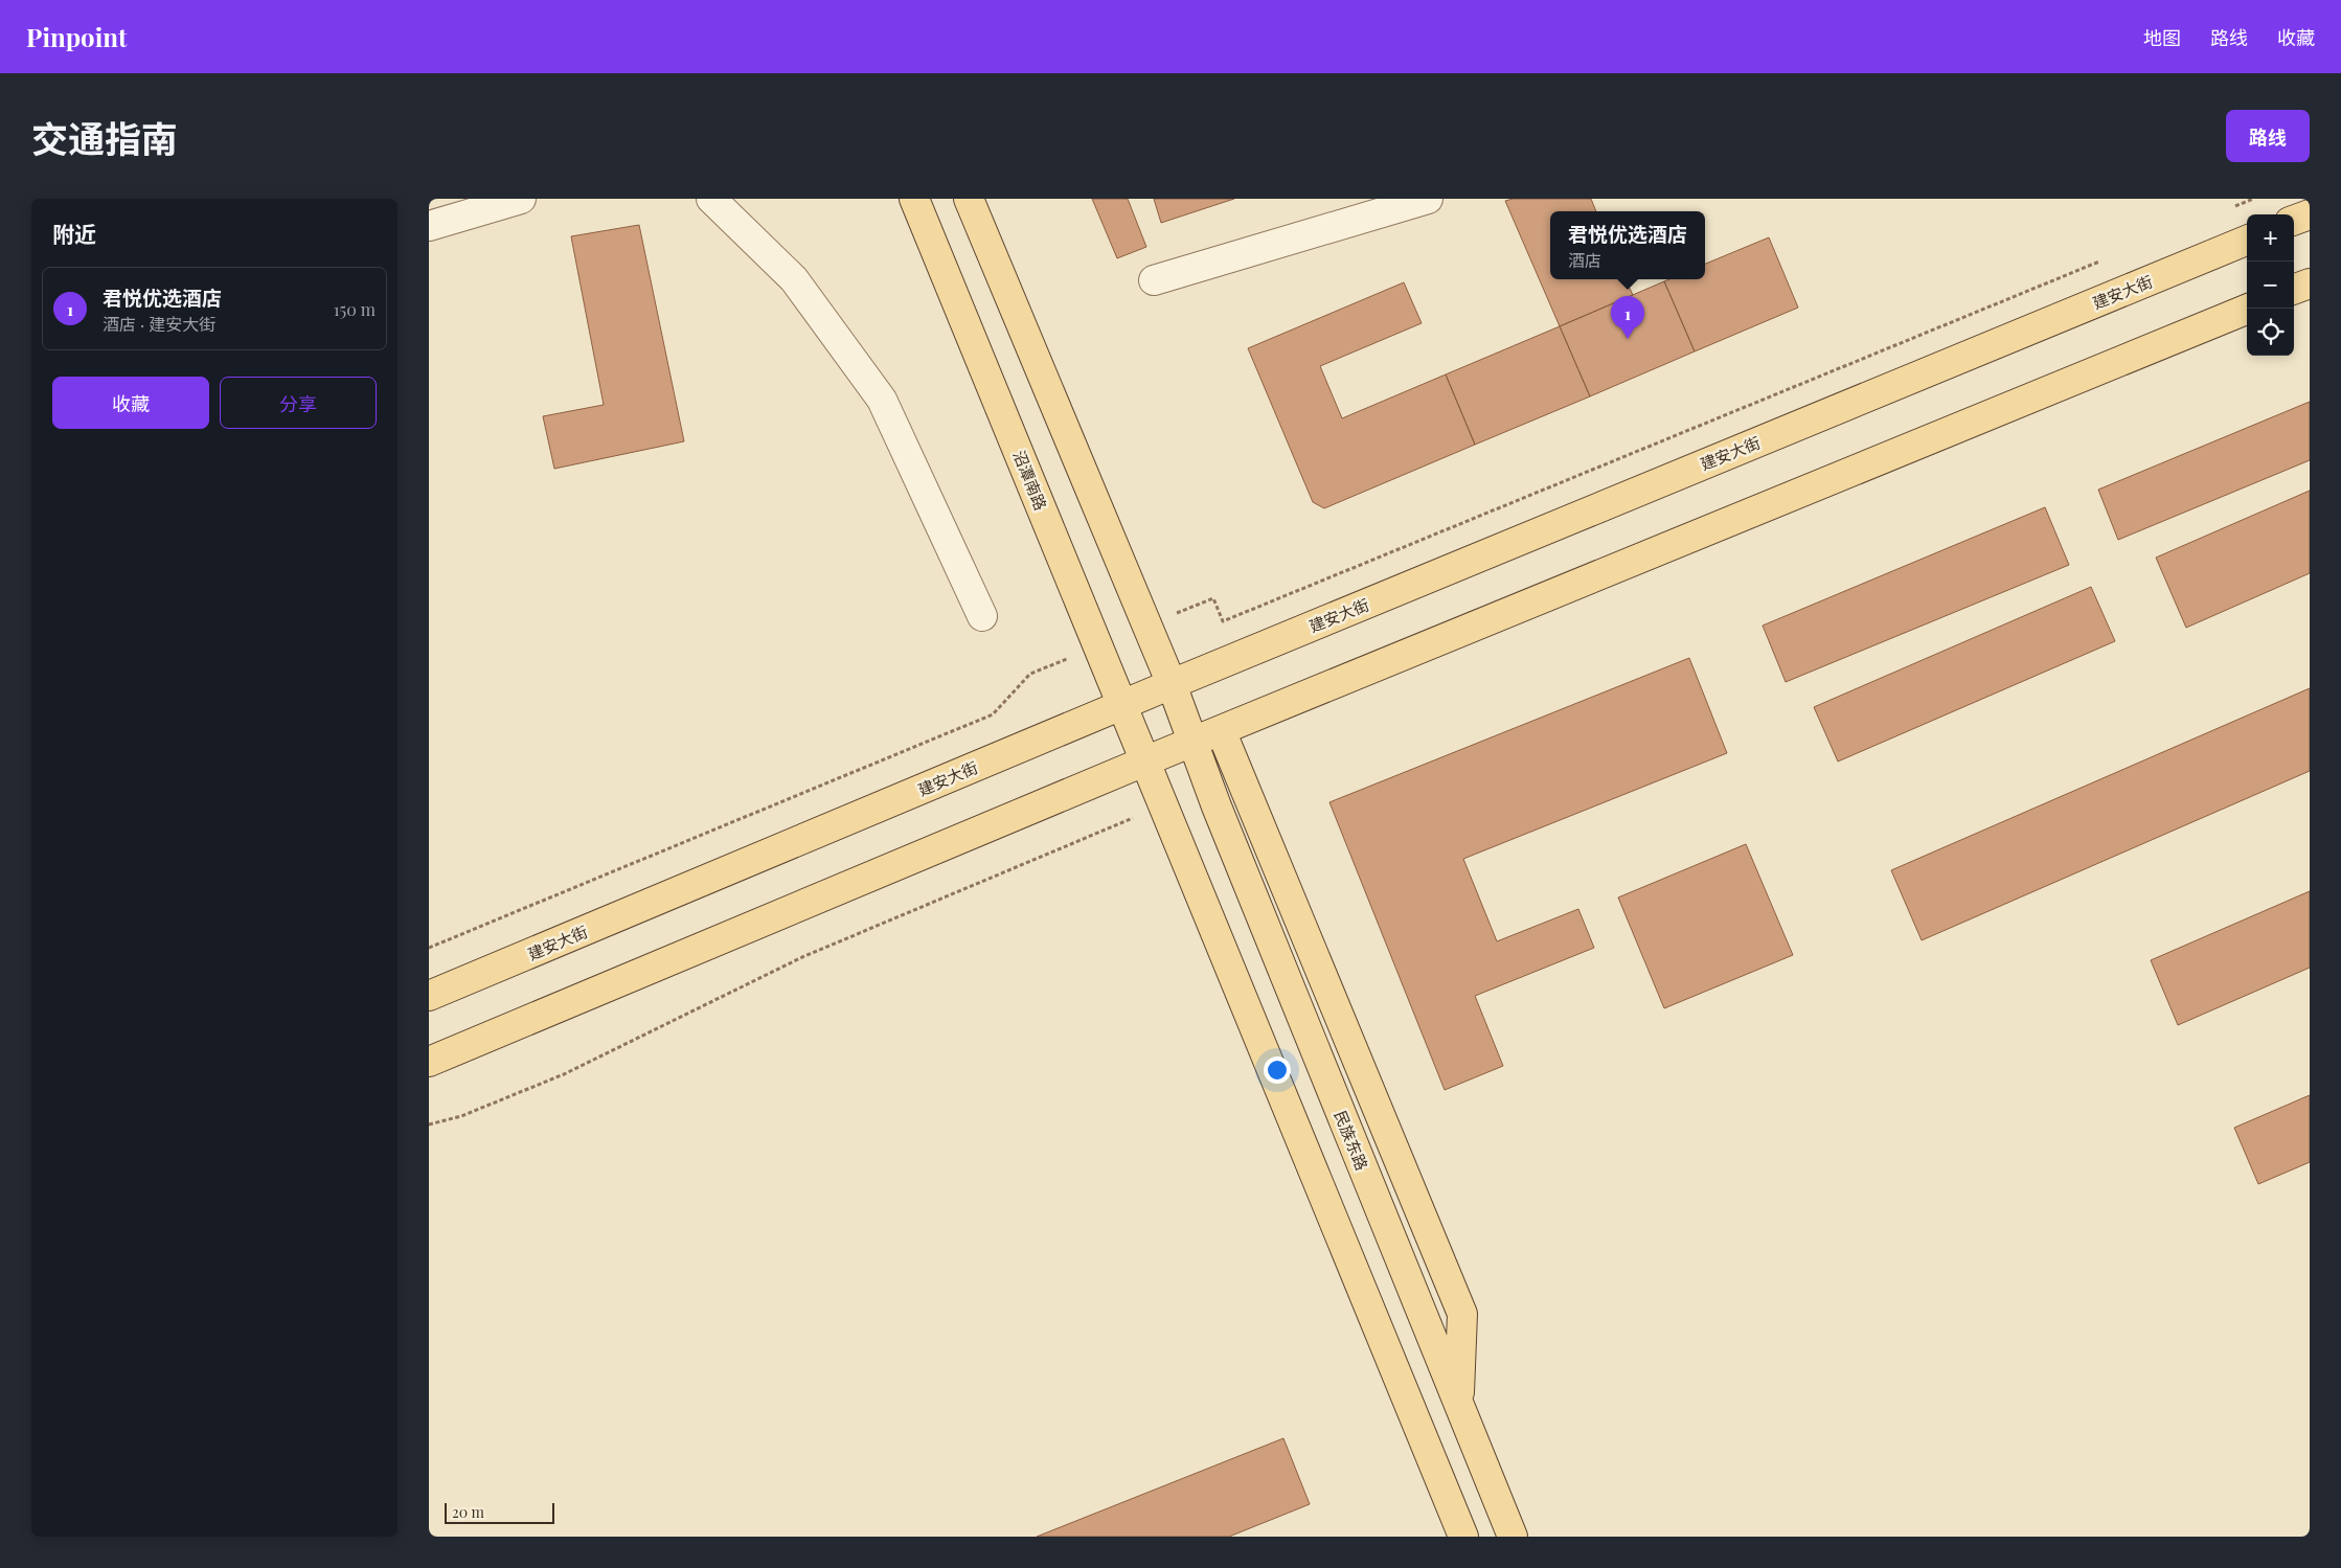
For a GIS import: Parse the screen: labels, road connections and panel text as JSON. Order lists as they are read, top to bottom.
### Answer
{
  "streets": {
    "main road": ["建安大街", "沼潭南路", "民族东路"]
  },
  "crossings": [
    ["建安大街", "沼潭南路"]
  ],
  "scale_bar": "20 m",
  "page": {
    "header": "Pinpoint",
    "nav": ["地图", "路线", "收藏"],
    "title": "交通指南",
    "buttons": [
      "路线",
      ["收藏", "分享"]
    ],
    "heading": "附近",
    "popup": ["君悦优选酒店", "酒店"],
    "map_buttons": ["+", "−"],
    "list": [
      {
        "mark": "1",
        "name": "君悦优选酒店",
        "note": "酒店 · 建安大街",
        "value": "150 m"
      }
    ],
    "pins": "1",
    "scale": "20 m"
  }
}
